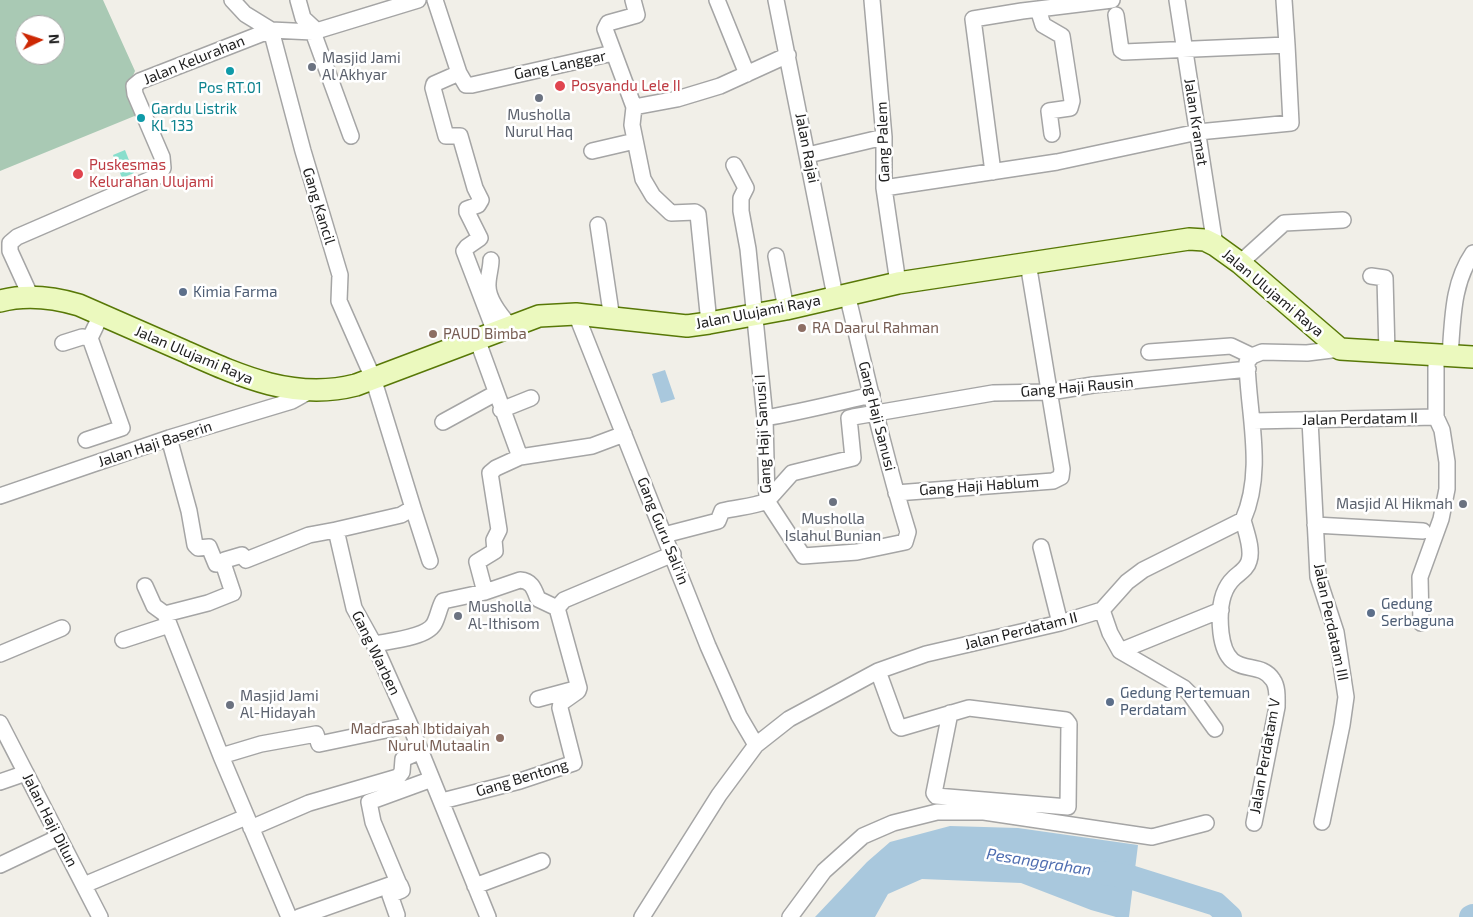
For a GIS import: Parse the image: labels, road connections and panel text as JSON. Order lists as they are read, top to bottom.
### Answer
{
  "streets": {
    "street": [
      "Jalan Kelurahan",
      "Gang Langgar",
      "Jalan Kramat",
      "Gang Palem",
      "Jalan Rajai",
      "Gang Kancil",
      "Jalan Ulujami Raya",
      "Gang Haji Rausin",
      "Gang Haji Sanusi",
      "Jalan Perdatam II",
      "Gang Haji Sanusi I",
      "Jalan Haji Baserin",
      "Gang Haji Hablum",
      "Gang Guru Sali'in",
      "Jalan Perdatam III",
      "Gang Warben",
      "Jalan Perdatam V",
      "Gang Bentong",
      "Jalan Haji Dilun"
    ]
  },
  "crossings": [
    ["Jalan Kelurahan", "Gang Kancil"],
    ["Jalan Kelurahan", "Jalan Ulujami Raya"],
    ["Gang Langgar", "Jalan Ulujami Raya"],
    ["Jalan Kramat", "Jalan Ulujami Raya"],
    ["Gang Palem", "Jalan Ulujami Raya"],
    ["Jalan Rajai", "Jalan Ulujami Raya"],
    ["Jalan Rajai", "Gang Haji Sanusi"],
    ["Gang Kancil", "Jalan Ulujami Raya"],
    ["Jalan Ulujami Raya", "Gang Haji Sanusi"],
    ["Jalan Ulujami Raya", "Gang Haji Sanusi I"],
    ["Jalan Ulujami Raya", "Jalan Haji Baserin"],
    ["Jalan Ulujami Raya", "Gang Guru Sali'in"],
    ["Gang Haji Rausin", "Gang Haji Sanusi"],
    ["Gang Haji Rausin", "Gang Haji Sanusi I"],
    ["Gang Haji Rausin", "Gang Haji Hablum"],
    ["Gang Haji Sanusi", "Gang Haji Sanusi I"],
    ["Gang Haji Sanusi", "Gang Haji Hablum"],
    ["Jalan Perdatam II", "Gang Guru Sali'in"],
    ["Jalan Perdatam II", "Jalan Perdatam III"],
    ["Jalan Perdatam II", "Jalan Perdatam V"],
    ["Gang Haji Sanusi I", "Gang Guru Sali'in"],
    ["Gang Warben", "Gang Bentong"]
  ],
  "water": ["Pesanggrahan"],
  "places": [
    "Masjid Jami Al Akhyar",
    "Pos RT.01",
    "Posyandu Lele II",
    "Musholla Nurul Haq",
    "Gardu Listrik KL 133",
    "Puskesmas Kelurahan Ulujami",
    "Kimia Farma",
    "RA Daarul Rahman",
    "PAUD Bimba",
    "Musholla Islahul Bunian",
    "Masjid Al Hikmah",
    "Gedung Serbaguna",
    "Musholla Al-Ithisom",
    "Gedung Pertemuan Perdatam",
    "Masjid Jami Al-Hidayah",
    "Madrasah Ibtidaiyah Nurul Mutaalin"
  ],
  "north": "right"
}
